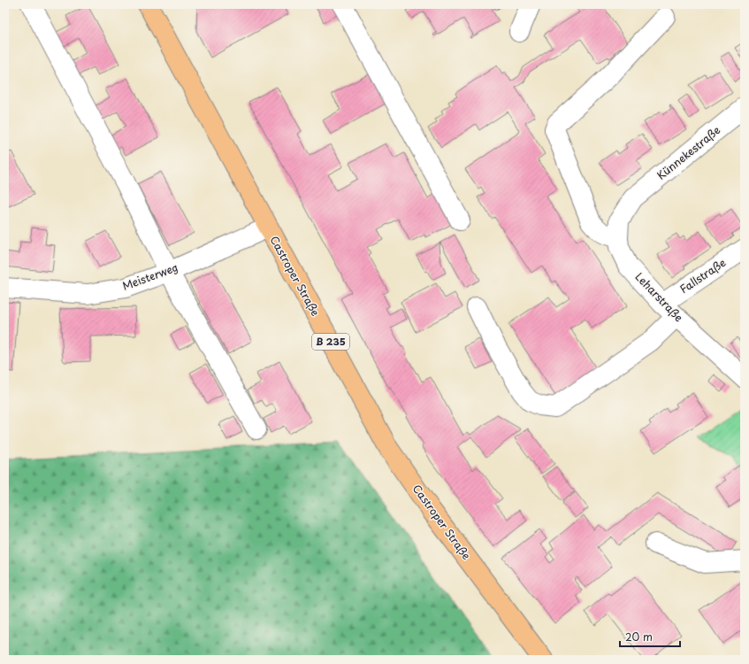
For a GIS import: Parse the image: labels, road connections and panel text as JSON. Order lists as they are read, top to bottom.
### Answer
{
  "streets": {
    "main road": ["Castroper Straße", "B 235"],
    "street": [
      "Künnekestraße",
      "Fallstraße",
      "Meisterweg",
      "Leharstraße"
    ]
  },
  "crossings": [
    ["Künnekestraße", "Leharstraße"],
    ["Castroper Straße", "Meisterweg"],
    ["Fallstraße", "Leharstraße"]
  ],
  "scale_bar": "20 m"
}
